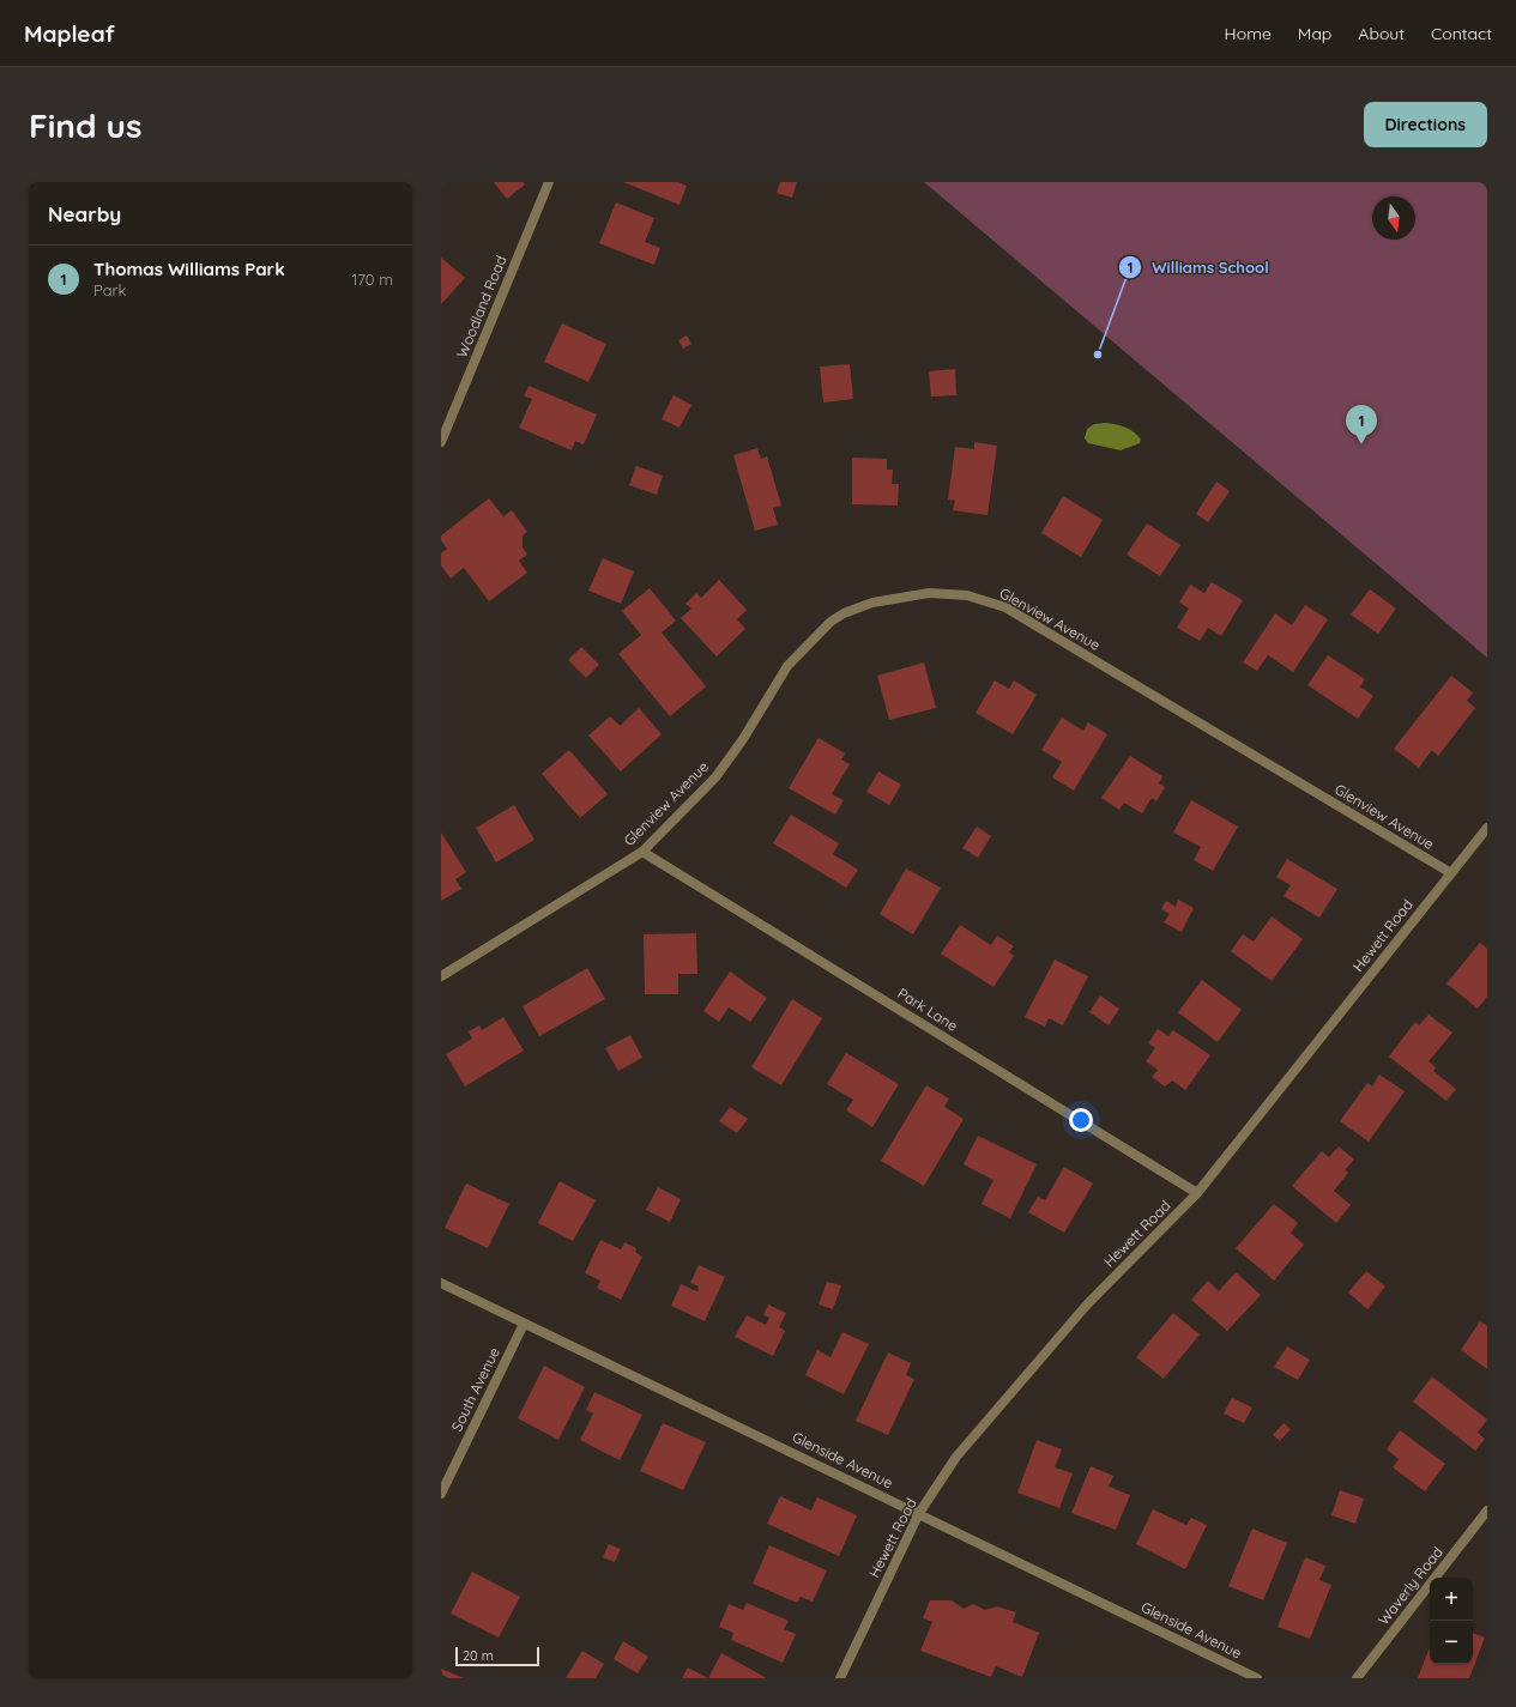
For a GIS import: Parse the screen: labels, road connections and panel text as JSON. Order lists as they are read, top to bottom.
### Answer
{
  "streets": {
    "street": [
      "Woodland Road",
      "Glenview Avenue",
      "Hewett Road",
      "Park Lane",
      "South Avenue",
      "Glenside Avenue",
      "Waverly Road"
    ]
  },
  "crossings": [
    ["Glenview Avenue", "Hewett Road"],
    ["Glenview Avenue", "Park Lane"],
    ["Hewett Road", "Park Lane"],
    ["Hewett Road", "Glenside Avenue"],
    ["South Avenue", "Glenside Avenue"]
  ],
  "places": ["Williams School"],
  "scale_bar": "20 m",
  "north": "bottom",
  "page": {
    "header": "Mapleaf",
    "nav": [
      "Home",
      "Map",
      "About",
      "Contact"
    ],
    "buttons": "Directions",
    "title": "Find us",
    "heading": "Nearby",
    "list": [
      {
        "mark": "1",
        "name": "Thomas Williams Park",
        "note": "Park",
        "value": "170 m"
      }
    ],
    "pins": "1",
    "map_buttons": ["+", "−"],
    "scale": "20 m"
  }
}
